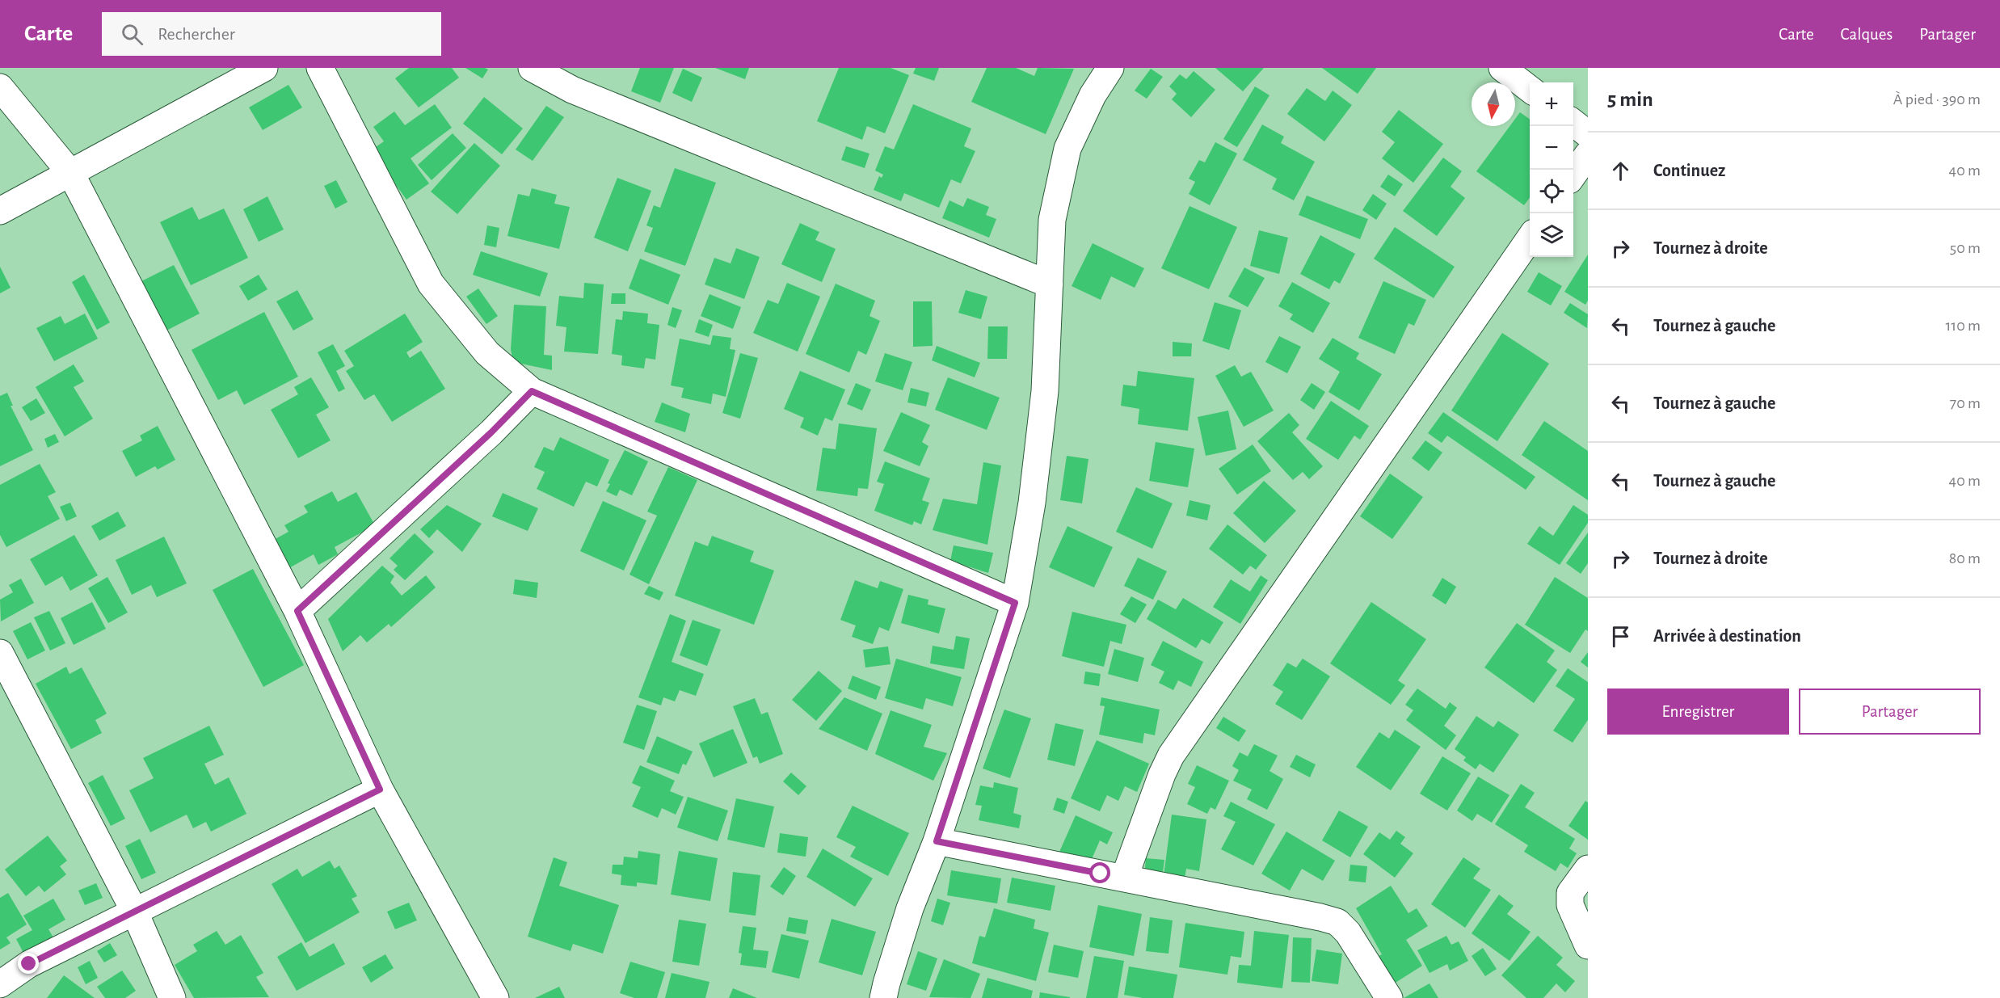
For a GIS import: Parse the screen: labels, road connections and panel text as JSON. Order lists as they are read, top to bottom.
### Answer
{
  "north": "bottom",
  "page": {
    "header": "Carte",
    "search": "Rechercher",
    "nav": ["Carte", "Calques", "Partager"],
    "heading": ["5 min", "À pied · 390 m"],
    "map_buttons": ["+", "−"],
    "list": [
      ["Continuez", "40 m"],
      ["Tournez à droite", "50 m"],
      ["Tournez à gauche", "110 m"],
      ["Tournez à gauche", "70 m"],
      ["Tournez à gauche", "40 m"],
      ["Tournez à droite", "80 m"],
      "Arrivée à destination"
    ],
    "buttons": ["Enregistrer", "Partager"]
  }
}
